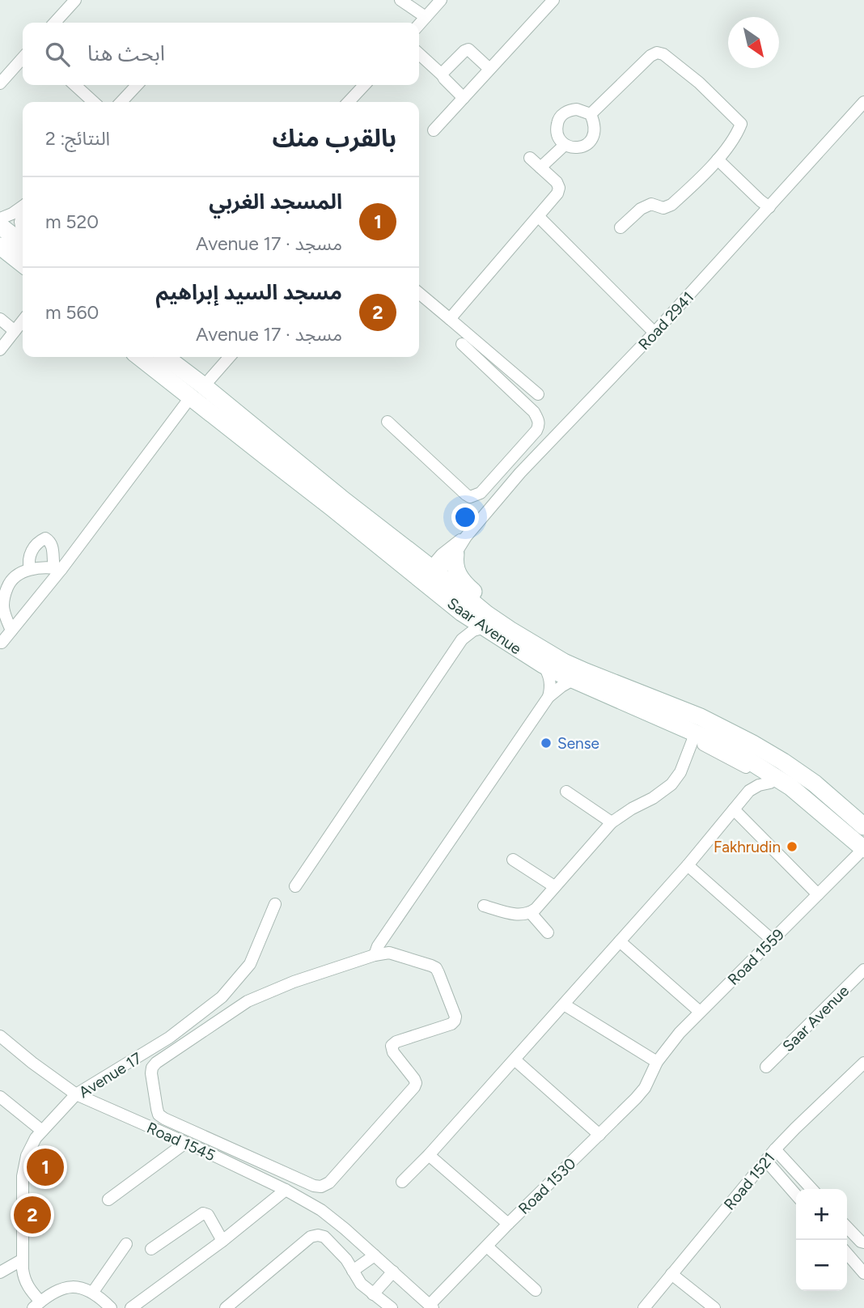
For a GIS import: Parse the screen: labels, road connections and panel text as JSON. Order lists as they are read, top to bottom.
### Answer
{
  "streets": {
    "street": [
      "Road 2941",
      "Saar Avenue",
      "Road 1559",
      "Avenue 17",
      "Road 1545",
      "Road 1521",
      "Road 1530"
    ]
  },
  "crossings": [
    ["Road 2941", "Saar Avenue"],
    ["Saar Avenue", "Road 1559"],
    ["Road 1559", "Road 1530"],
    ["Avenue 17", "Road 1545"],
    ["Road 1545", "Road 1530"]
  ],
  "places": ["Sense", "Fakhrudin"],
  "north": "bottom right",
  "page": {
    "search": "ابحث هنا",
    "heading": ["بالقرب منك", "النتائج: 2"],
    "list": [
      {
        "mark": "1",
        "name": "المسجد الغربي",
        "note": "مسجد · Avenue 17",
        "value": "520 m"
      },
      {
        "mark": "2",
        "name": "مسجد السيد إبراهيم",
        "note": "مسجد · Avenue 17",
        "value": "560 m"
      }
    ],
    "pins": ["1", "2"],
    "map_buttons": ["+", "−"]
  }
}
